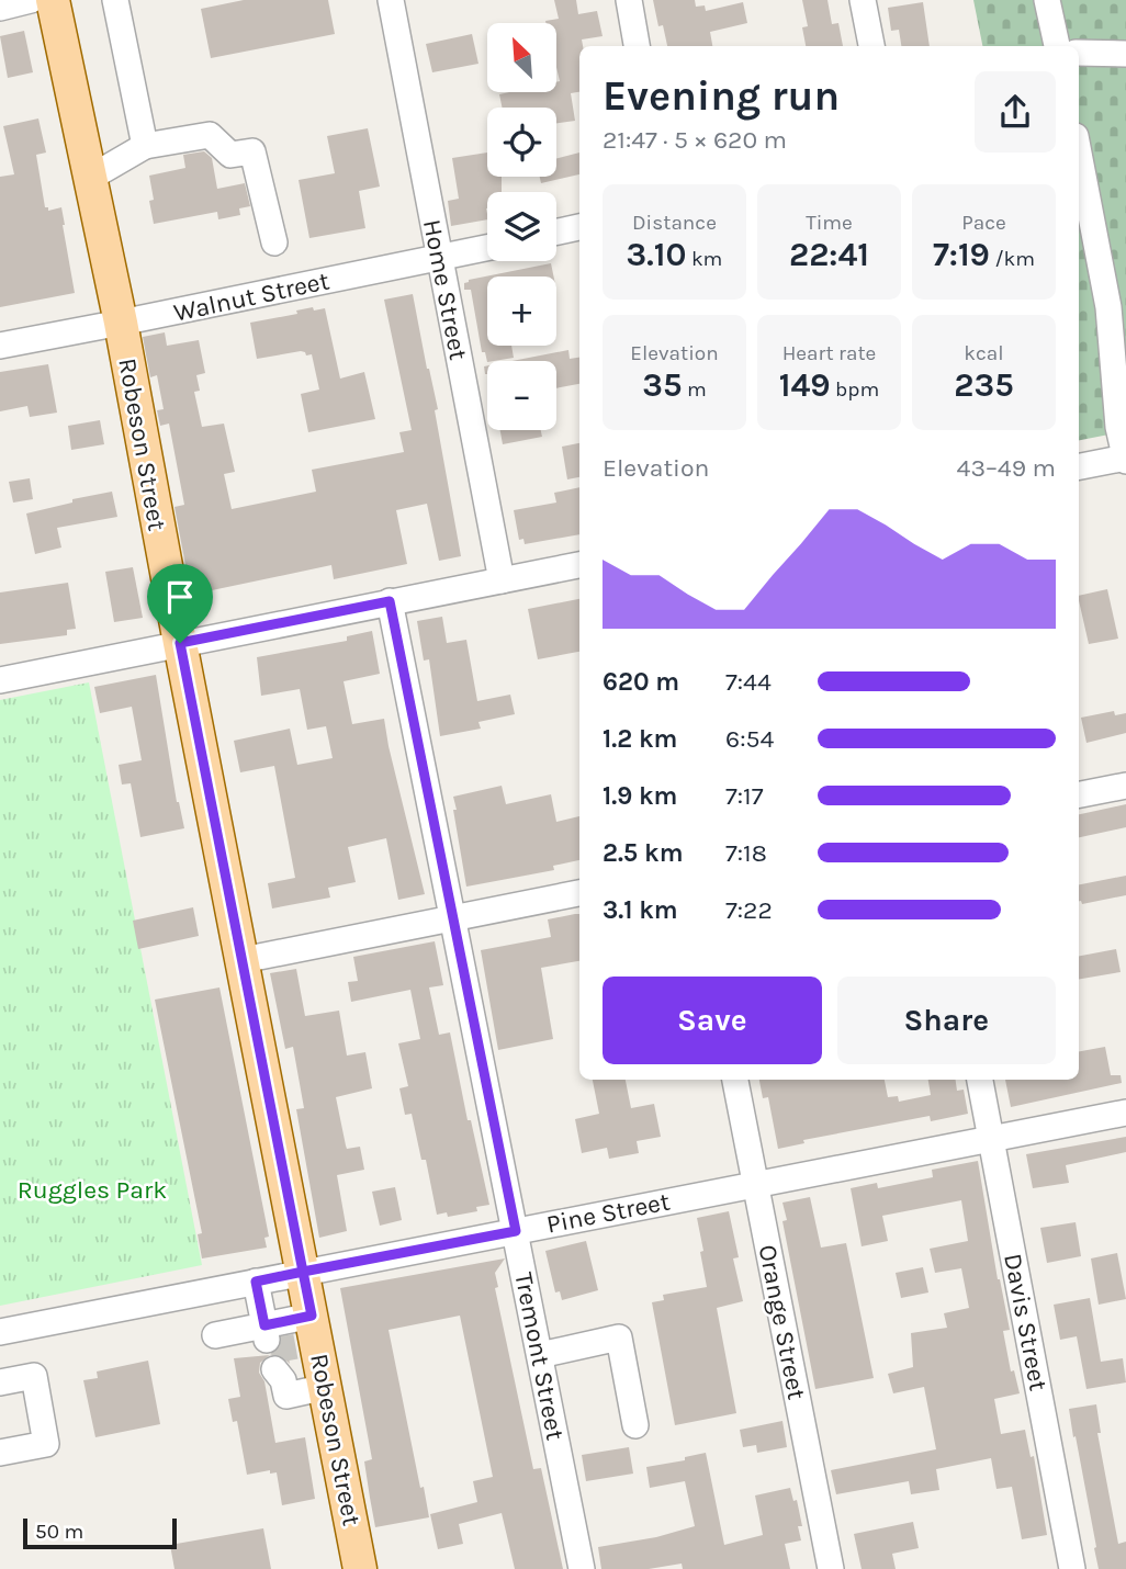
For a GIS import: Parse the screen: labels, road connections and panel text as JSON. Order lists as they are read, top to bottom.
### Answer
{
  "streets": {
    "main road": ["Robeson Street"],
    "street": [
      "Home Street",
      "Walnut Street",
      "Pine Street",
      "Orange Street",
      "Davis Street",
      "Tremont Street"
    ]
  },
  "crossings": [
    ["Home Street", "Walnut Street"],
    ["Walnut Street", "Robeson Street"],
    ["Robeson Street", "Pine Street"],
    ["Pine Street", "Orange Street"],
    ["Pine Street", "Davis Street"],
    ["Pine Street", "Tremont Street"]
  ],
  "parks": ["Ruggles Park"],
  "scale_bar": "50 m",
  "north": "top left",
  "page": {
    "map_buttons": ["+", "−"],
    "heading": ["Evening run", "21:47 · 5 × 620 m"],
    "stats": [
      ["Distance", "3.10 km"],
      ["Time", "22:41"],
      ["Pace", "7:19 /km"],
      ["Elevation", "35 m"],
      ["Heart rate", "149 bpm"],
      ["kcal", "235"]
    ],
    "chart": ["Elevation", "43–49 m"],
    "list": [
      {
        "name": "620 m",
        "note": "7:44"
      },
      {
        "name": "1.2 km",
        "note": "6:54"
      },
      {
        "name": "1.9 km",
        "note": "7:17"
      },
      {
        "name": "2.5 km",
        "note": "7:18"
      },
      {
        "name": "3.1 km",
        "note": "7:22"
      }
    ],
    "buttons": ["Save", "Share"],
    "scale": "50 m"
  }
}
